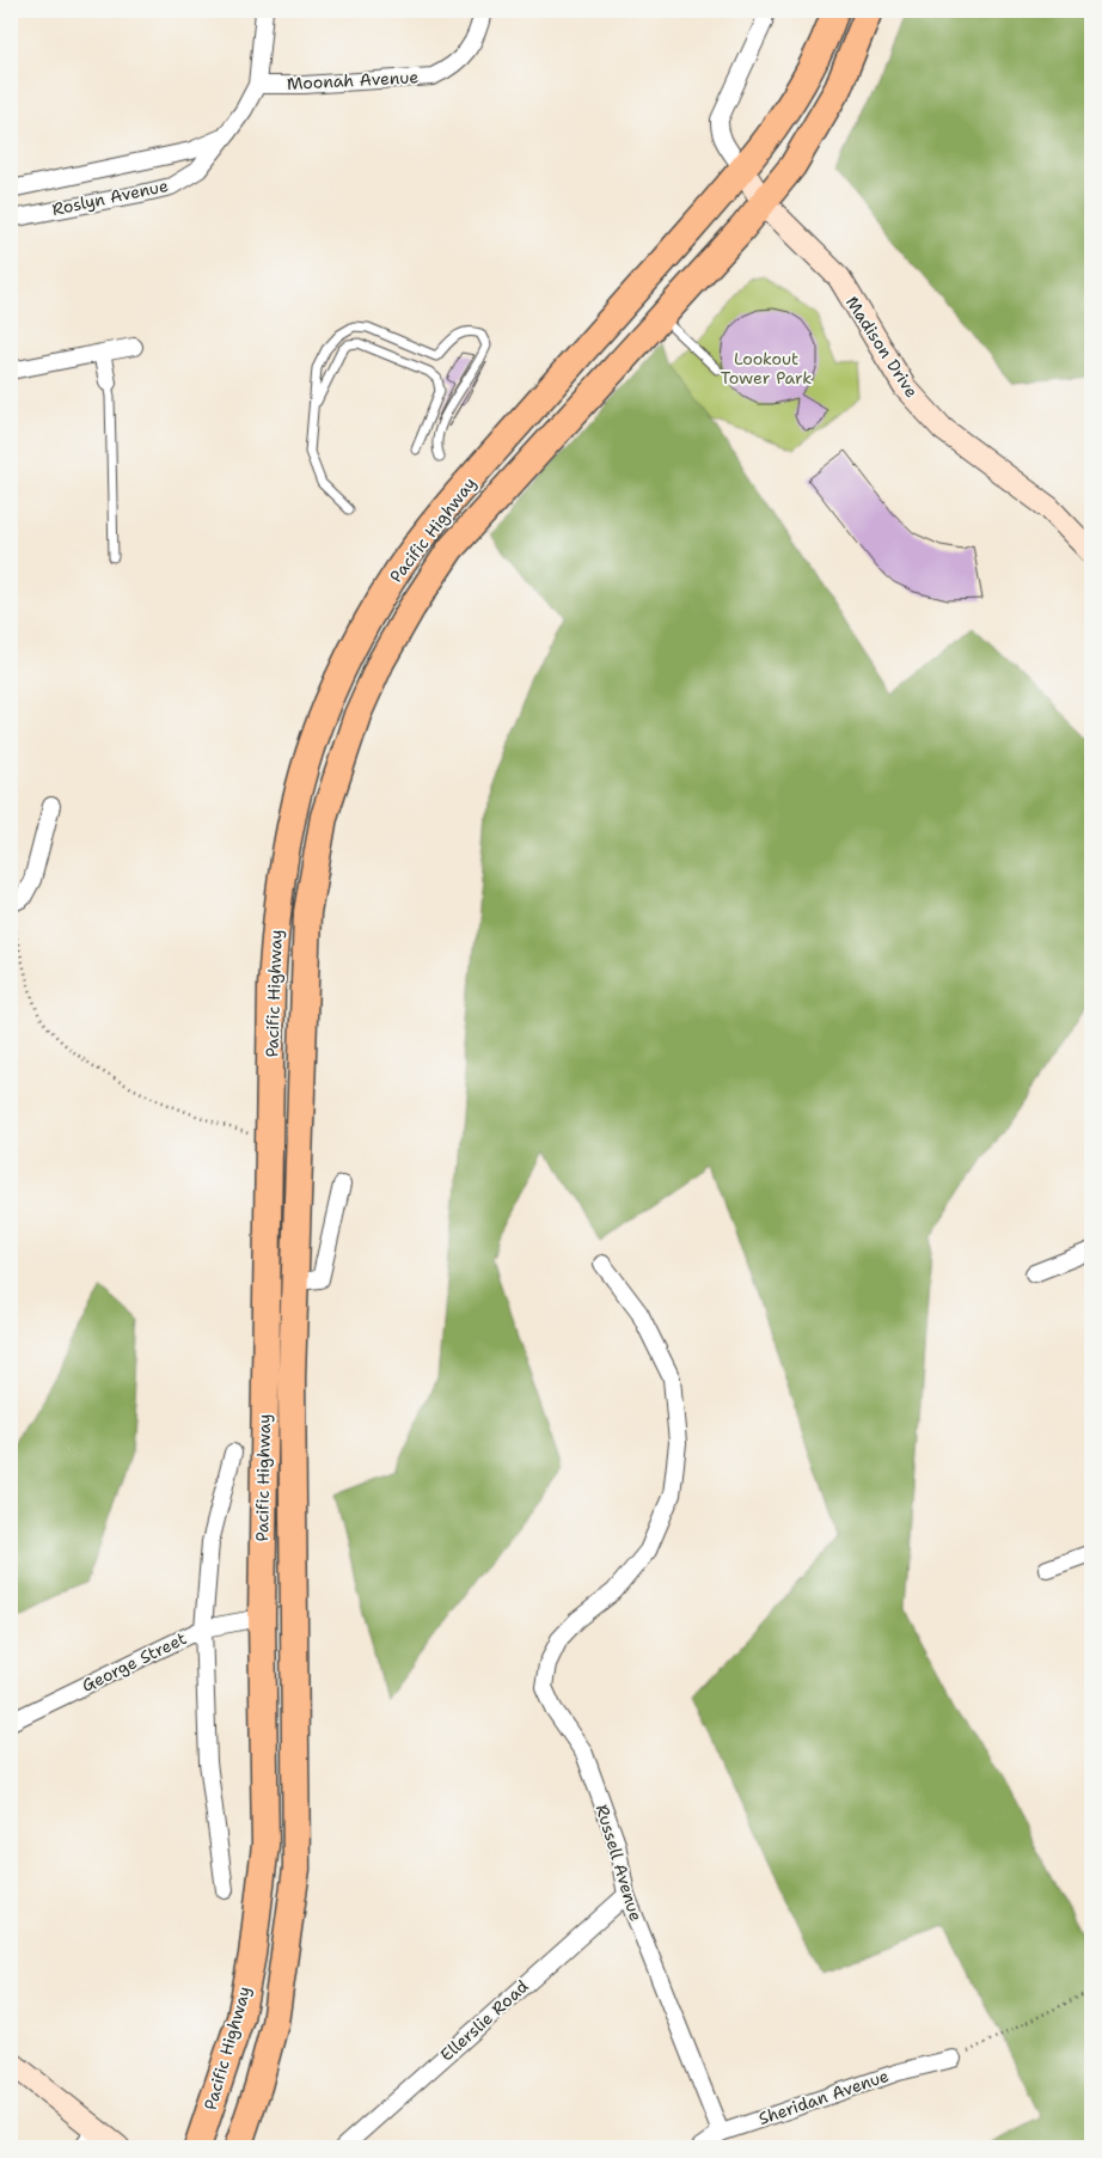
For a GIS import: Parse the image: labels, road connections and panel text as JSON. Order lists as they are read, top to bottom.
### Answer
{
  "streets": {
    "highway": ["Pacific Highway"],
    "main road": ["Madison Drive"],
    "street": [
      "Moonah Avenue",
      "Roslyn Avenue",
      "George Street",
      "Russell Avenue",
      "Ellerslie Road",
      "Sheridan Avenue"
    ]
  },
  "crossings": [
    ["Moonah Avenue", "Roslyn Avenue"],
    ["Madison Drive", "Pacific Highway"],
    ["Pacific Highway", "George Street"],
    ["Russell Avenue", "Ellerslie Road"],
    ["Russell Avenue", "Sheridan Avenue"]
  ],
  "parks": ["Lookout Tower Park"]
}
